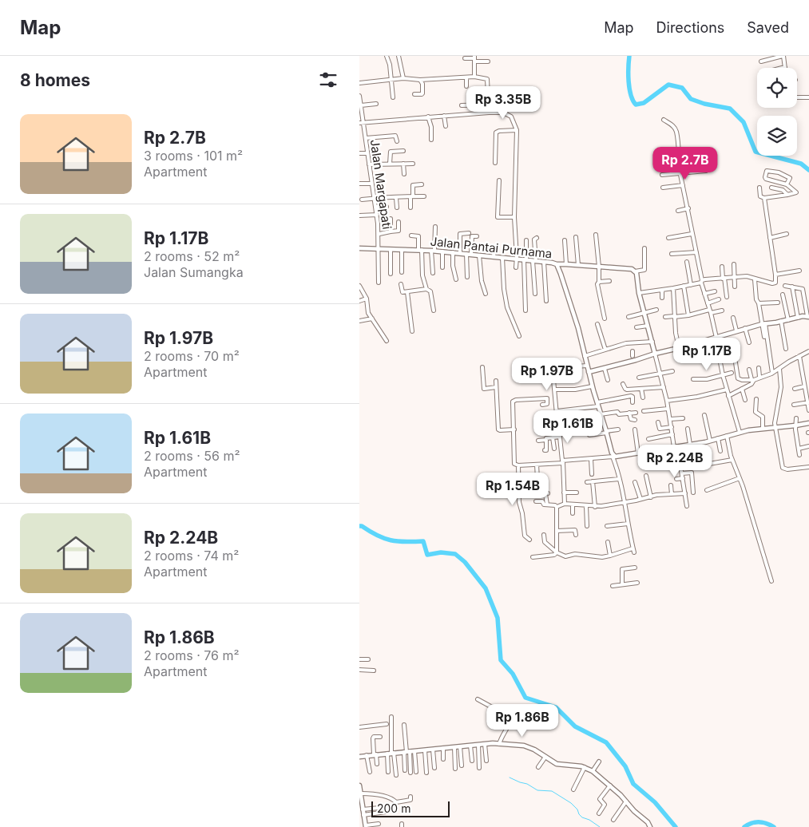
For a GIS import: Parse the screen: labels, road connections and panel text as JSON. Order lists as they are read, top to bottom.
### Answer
{
  "streets": {
    "street": ["Jalan Margapati", "Jalan Pantai Purnama"]
  },
  "crossings": [
    ["Jalan Margapati", "Jalan Pantai Purnama"]
  ],
  "scale_bar": "200 m",
  "page": {
    "header": "Map",
    "nav": ["Map", "Directions", "Saved"],
    "heading": "8 homes",
    "price": [
      "Rp 3.35B",
      "Rp 2.7B",
      "Rp 1.17B",
      "Rp 1.97B",
      "Rp 1.61B",
      "Rp 2.24B",
      "Rp 1.54B",
      "Rp 1.86B"
    ],
    "list": [
      {
        "name": "Rp 2.7B",
        "note": "3 rooms · 101 m² · Apartment"
      },
      {
        "name": "Rp 1.17B",
        "note": "2 rooms · 52 m² · Jalan Sumangka"
      },
      {
        "name": "Rp 1.97B",
        "note": "2 rooms · 70 m² · Apartment"
      },
      {
        "name": "Rp 1.61B",
        "note": "2 rooms · 56 m² · Apartment"
      },
      {
        "name": "Rp 2.24B",
        "note": "2 rooms · 74 m² · Apartment"
      },
      {
        "name": "Rp 1.86B",
        "note": "2 rooms · 76 m² · Apartment"
      }
    ],
    "scale": "200 m"
  }
}
